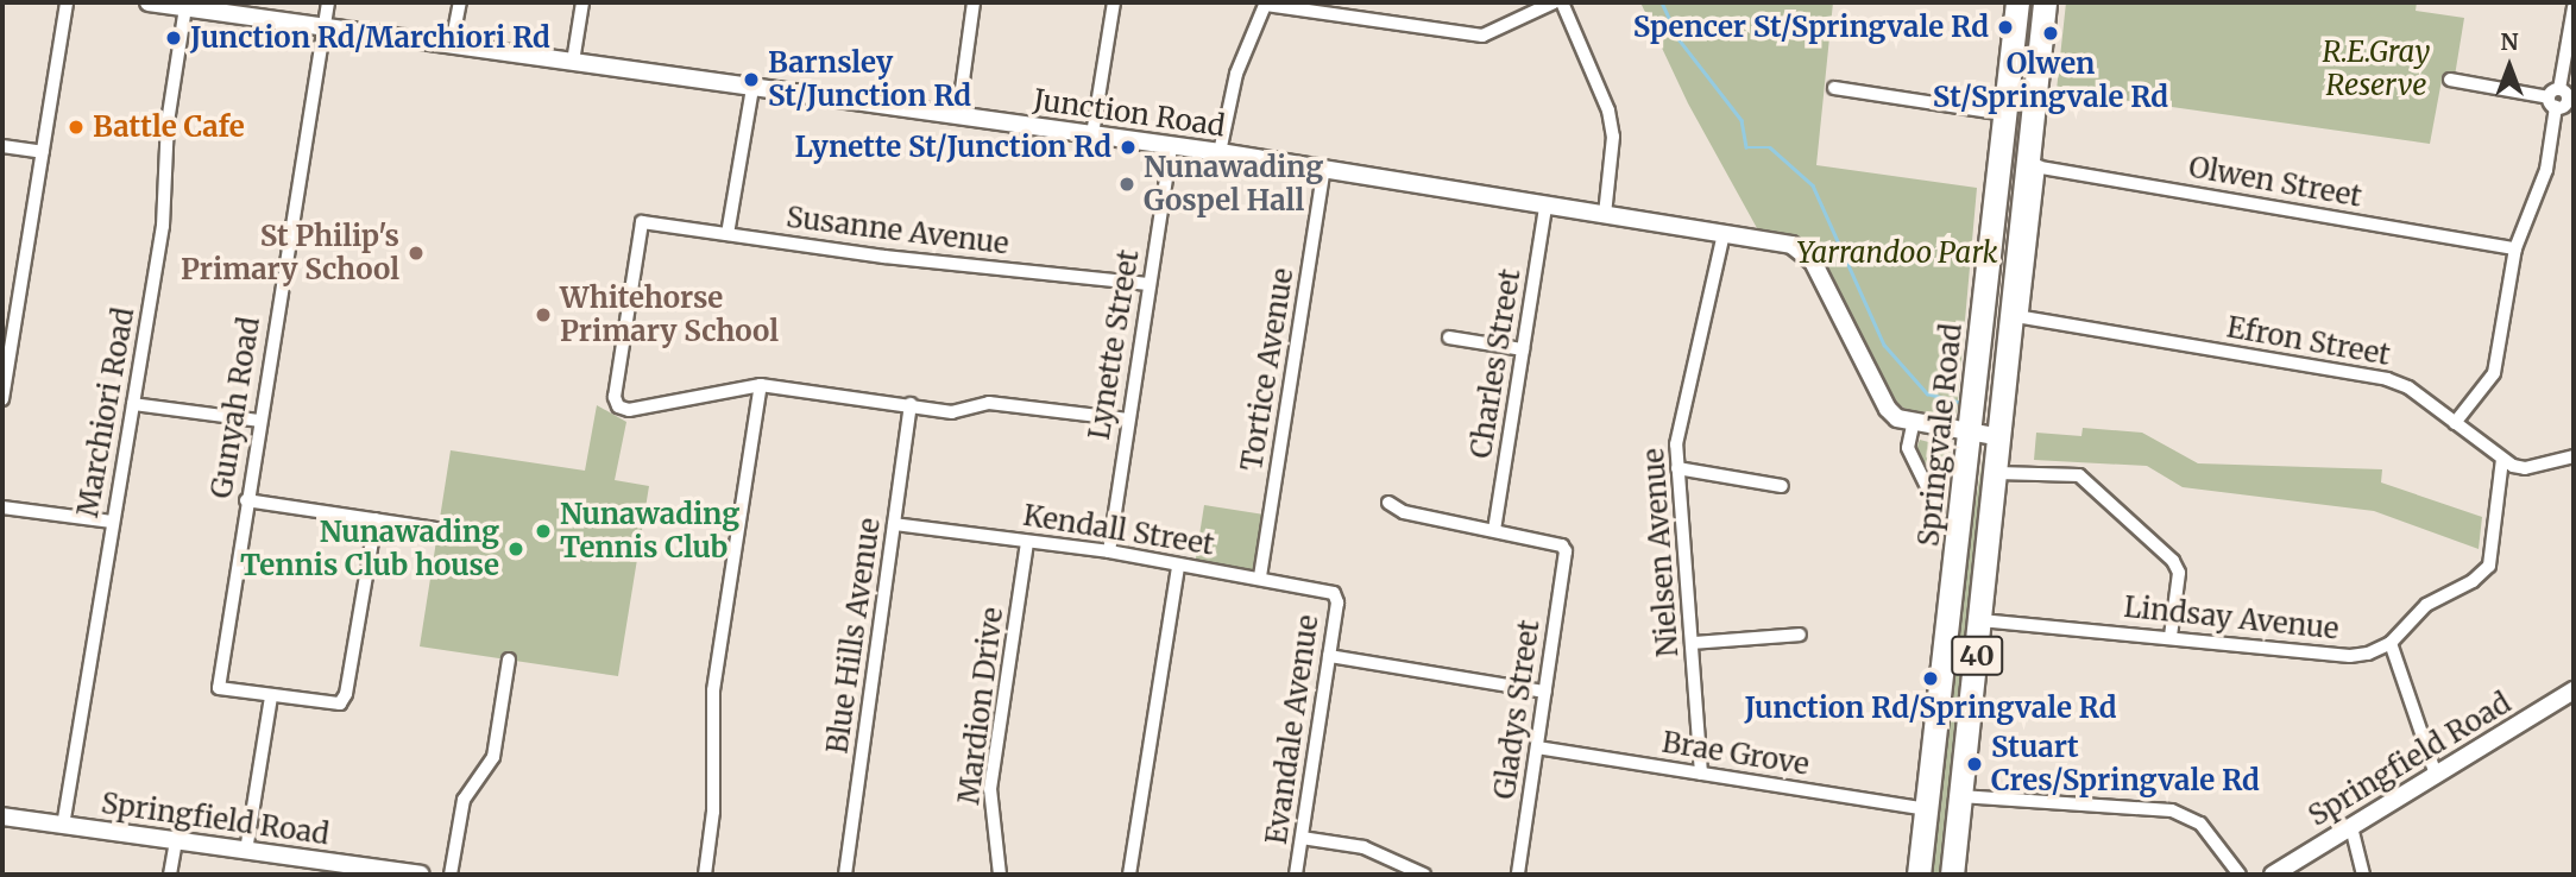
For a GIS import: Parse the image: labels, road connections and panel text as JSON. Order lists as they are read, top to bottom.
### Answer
{
  "streets": {
    "highway": ["Springvale Road", "40"],
    "street": [
      "Junction Road",
      "Olwen Street",
      "Susanne Avenue",
      "Efron Street",
      "Lynette Street",
      "Charles Street",
      "Tortice Avenue",
      "Gunyah Road",
      "Marchiori Road",
      "Kendall Street",
      "Nielsen Avenue",
      "Lindsay Avenue",
      "Blue Hills Avenue",
      "Mardion Drive",
      "Gladys Street",
      "Evandale Avenue",
      "Brae Grove",
      "Springfield Road"
    ]
  },
  "crossings": [
    ["Junction Road", "Lynette Street"],
    ["Junction Road", "Charles Street"],
    ["Junction Road", "Tortice Avenue"],
    ["Junction Road", "Gunyah Road"],
    ["Junction Road", "Marchiori Road"],
    ["Junction Road", "Nielsen Avenue"],
    ["Olwen Street", "Springvale Road"],
    ["Susanne Avenue", "Lynette Street"],
    ["Efron Street", "Springvale Road"],
    ["Efron Street", "Lindsay Avenue"],
    ["Lynette Street", "Kendall Street"],
    ["Charles Street", "Gladys Street"],
    ["Tortice Avenue", "Kendall Street"],
    ["Marchiori Road", "Springfield Road"],
    ["Springvale Road", "Lindsay Avenue"],
    ["Springvale Road", "Brae Grove"],
    ["Kendall Street", "Blue Hills Avenue"],
    ["Kendall Street", "Mardion Drive"],
    ["Kendall Street", "Evandale Avenue"],
    ["Nielsen Avenue", "Brae Grove"],
    ["Gladys Street", "Brae Grove"]
  ],
  "parks": ["R.E.Gray Reserve", "Yarrandoo Park"],
  "places": [
    "Spencer St/Springvale Rd",
    "Olwen St/Springvale Rd",
    "Junction Rd/Marchiori Rd",
    "Barnsley St/Junction Rd",
    "Battle Cafe",
    "Lynette St/Junction Rd",
    "Nunawading Gospel Hall",
    "St Philip's Primary School",
    "Whitehorse Primary School",
    "Nunawading Tennis Club",
    "Nunawading Tennis Club house",
    "Junction Rd/Springvale Rd",
    "Stuart Cres/Springvale Rd"
  ],
  "north": "top"
}
